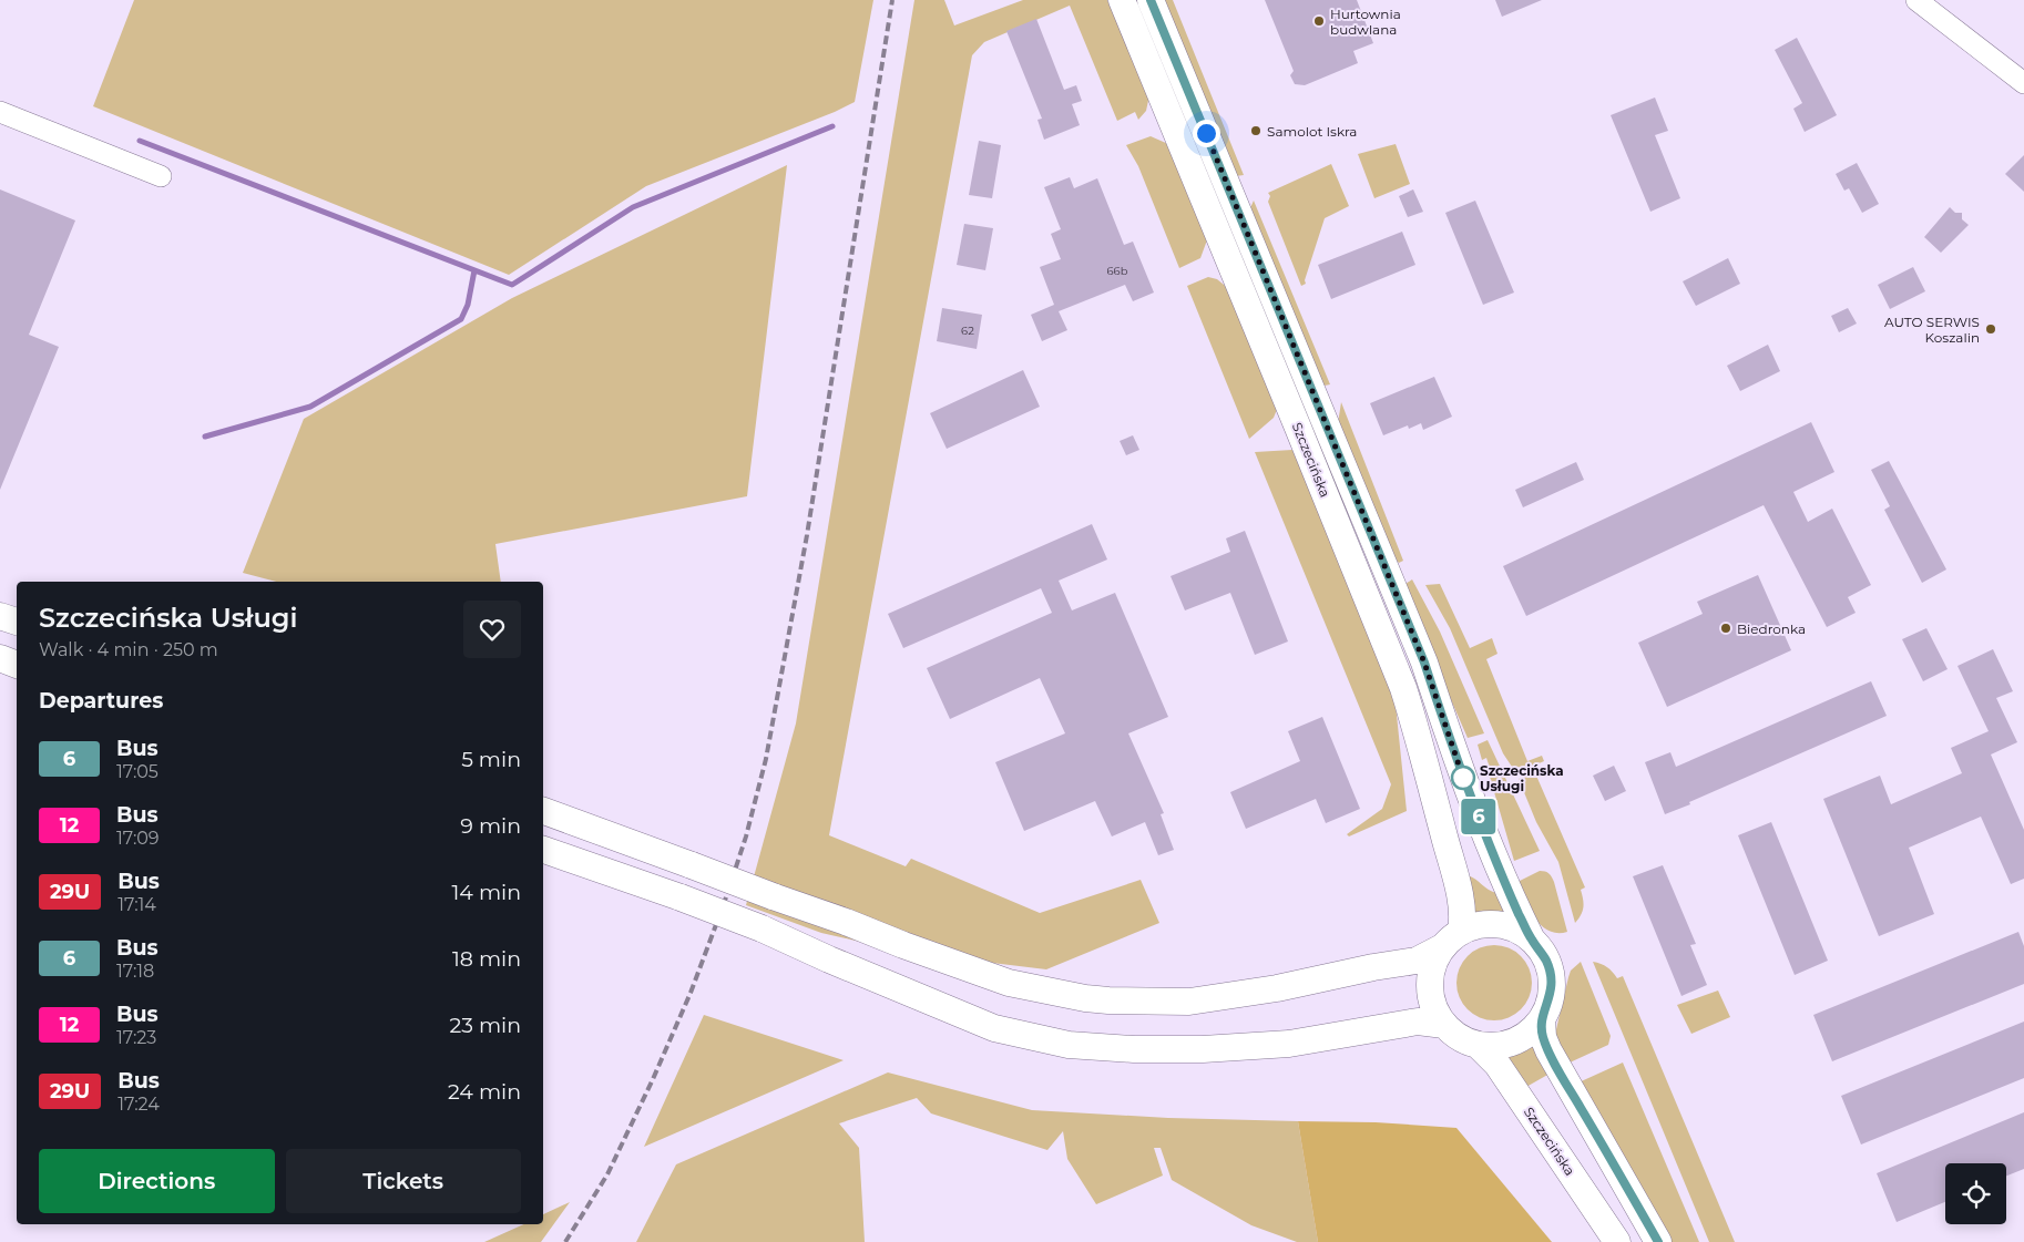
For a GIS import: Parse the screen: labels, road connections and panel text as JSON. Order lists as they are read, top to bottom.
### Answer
{
  "streets": {
    "main road": ["Szczecińska"]
  },
  "places": [
    "Hurtownia budwlana",
    "Samolot Iskra",
    "AUTO SERWIS Koszalin",
    "Biedronka",
    "Szczecińska Usługi"
  ],
  "lines": ["bus line 6"],
  "house_numbers": ["66b", "62"],
  "page": {
    "on_map": "6",
    "heading": [
      ["Szczecińska Usługi", "Walk · 4 min · 250 m"],
      "Departures"
    ],
    "list": [
      {
        "mark": "6",
        "name": "Bus",
        "note": "17:05",
        "value": "5 min"
      },
      {
        "mark": "12",
        "name": "Bus",
        "note": "17:09",
        "value": "9 min"
      },
      {
        "mark": "29U",
        "name": "Bus",
        "note": "17:14",
        "value": "14 min"
      },
      {
        "mark": "6",
        "name": "Bus",
        "note": "17:18",
        "value": "18 min"
      },
      {
        "mark": "12",
        "name": "Bus",
        "note": "17:23",
        "value": "23 min"
      },
      {
        "mark": "29U",
        "name": "Bus",
        "note": "17:24",
        "value": "24 min"
      }
    ],
    "buttons": ["Directions", "Tickets"]
  }
}
